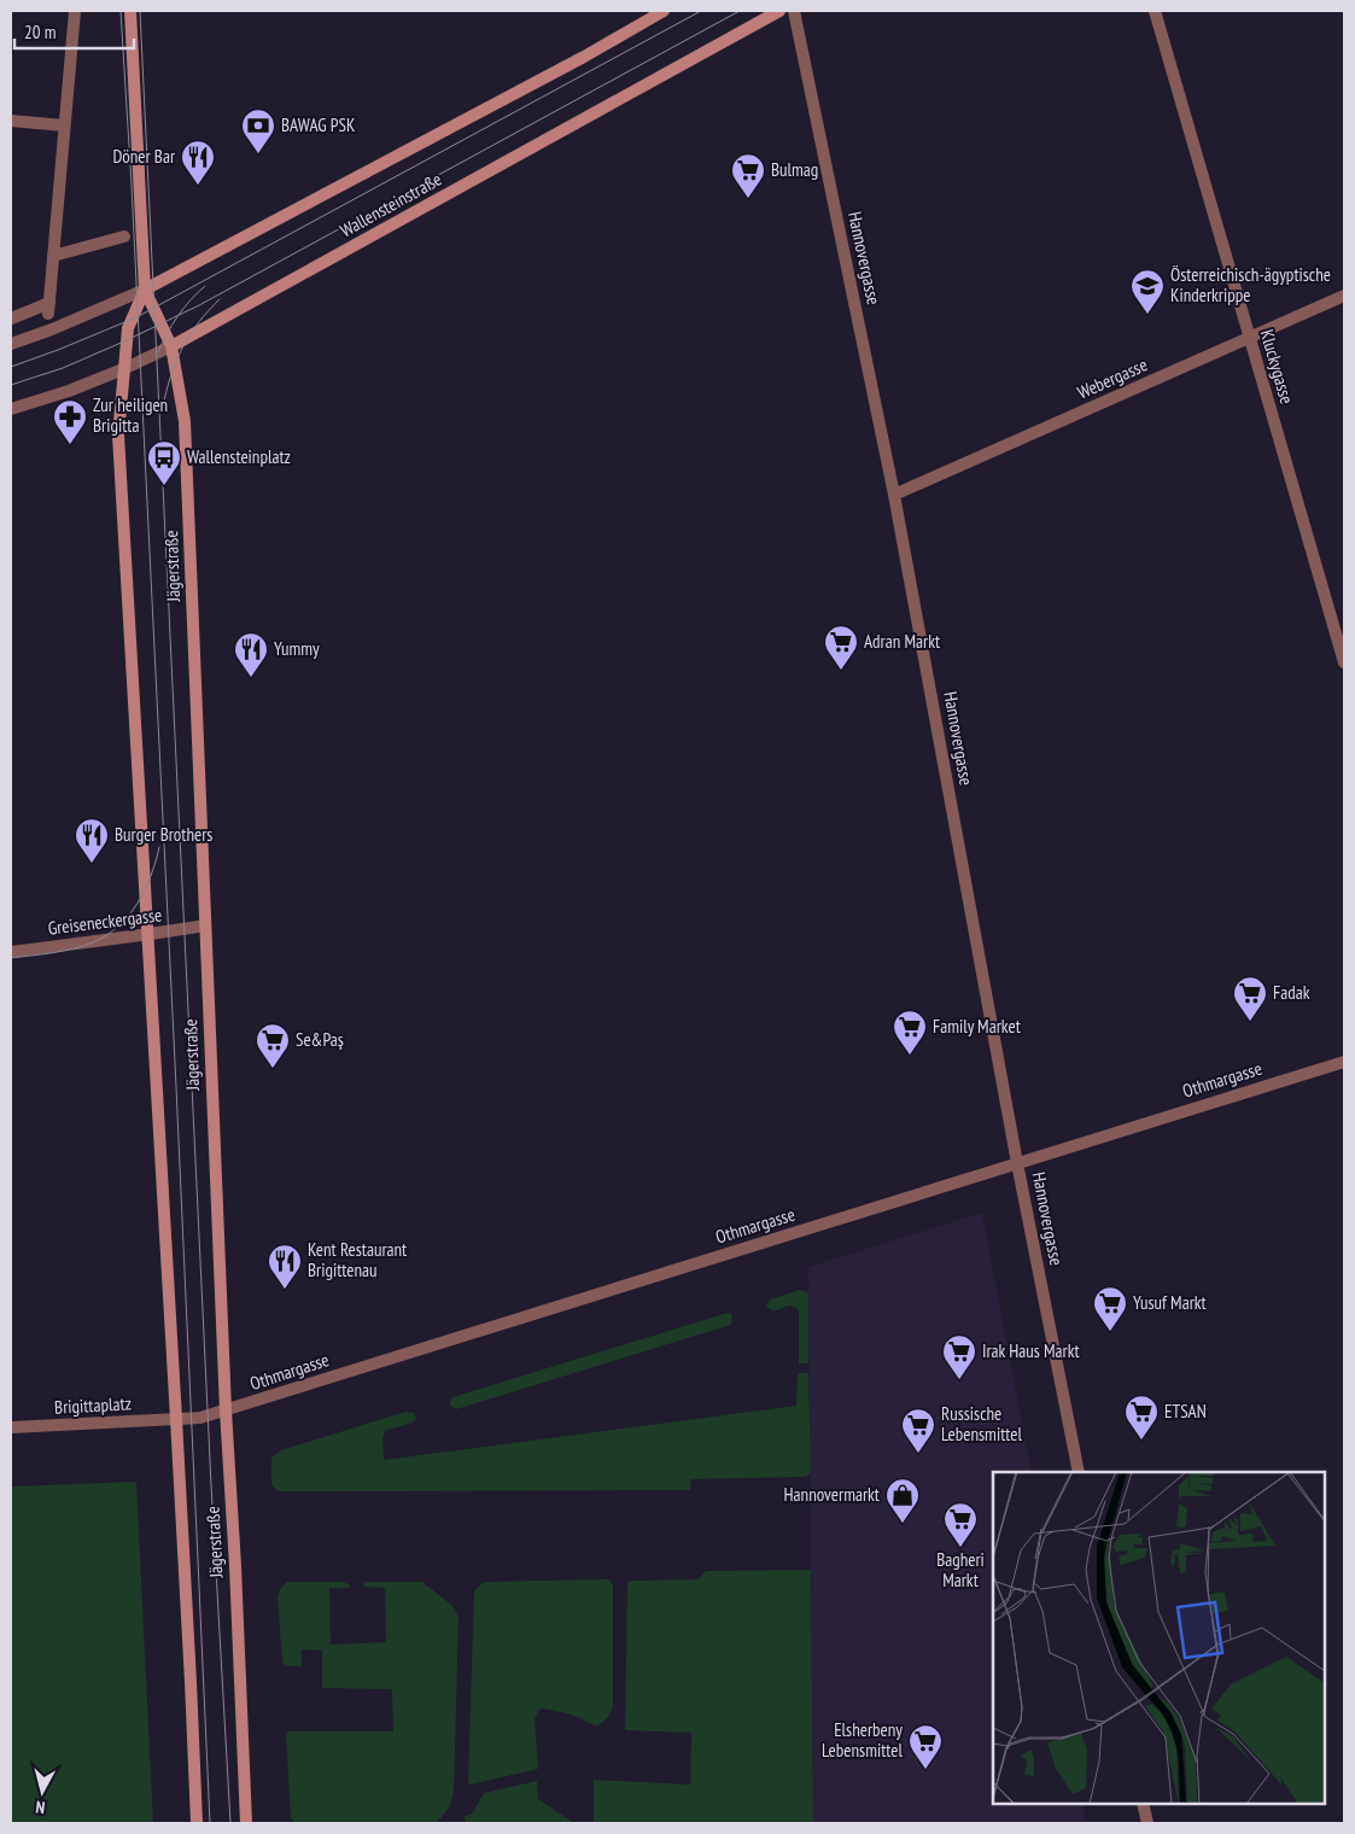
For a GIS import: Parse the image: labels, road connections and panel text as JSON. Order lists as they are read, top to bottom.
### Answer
{
  "streets": {
    "main road": ["Wallensteinstraße", "Jägerstraße"],
    "street": [
      "Hannovergasse",
      "Kluckygasse",
      "Webergasse",
      "Greiseneckergasse",
      "Othmargasse",
      "Brigittaplatz"
    ]
  },
  "crossings": [
    ["Wallensteinstraße", "Jägerstraße"],
    ["Hannovergasse", "Webergasse"],
    ["Hannovergasse", "Othmargasse"],
    ["Kluckygasse", "Webergasse"],
    ["Jägerstraße", "Greiseneckergasse"],
    ["Jägerstraße", "Othmargasse"],
    ["Jägerstraße", "Brigittaplatz"],
    ["Othmargasse", "Brigittaplatz"]
  ],
  "places": {
    "bank": ["BAWAG PSK"],
    "restaurant": [
      "Döner Bar",
      "Yummy",
      "Burger Brothers",
      "Kent Restaurant Brigittenau"
    ],
    "supermarket": [
      "Bulmag",
      "Adran Markt",
      "Fadak",
      "Family Market",
      "Se&Paş",
      "Yusuf Markt",
      "Irak Haus Markt",
      "ETSAN",
      "Russische Lebensmittel",
      "Bagheri Markt",
      "Elsherbeny Lebensmittel"
    ],
    "school or university": ["Österreichisch-ägyptische Kinderkrippe"],
    "pharmacy": ["Zur heiligen Brigitta"],
    "bus stop": ["Wallensteinplatz"],
    "shop": ["Hannovermarkt"]
  },
  "scale_bar": "20 m",
  "north": "bottom"
}
